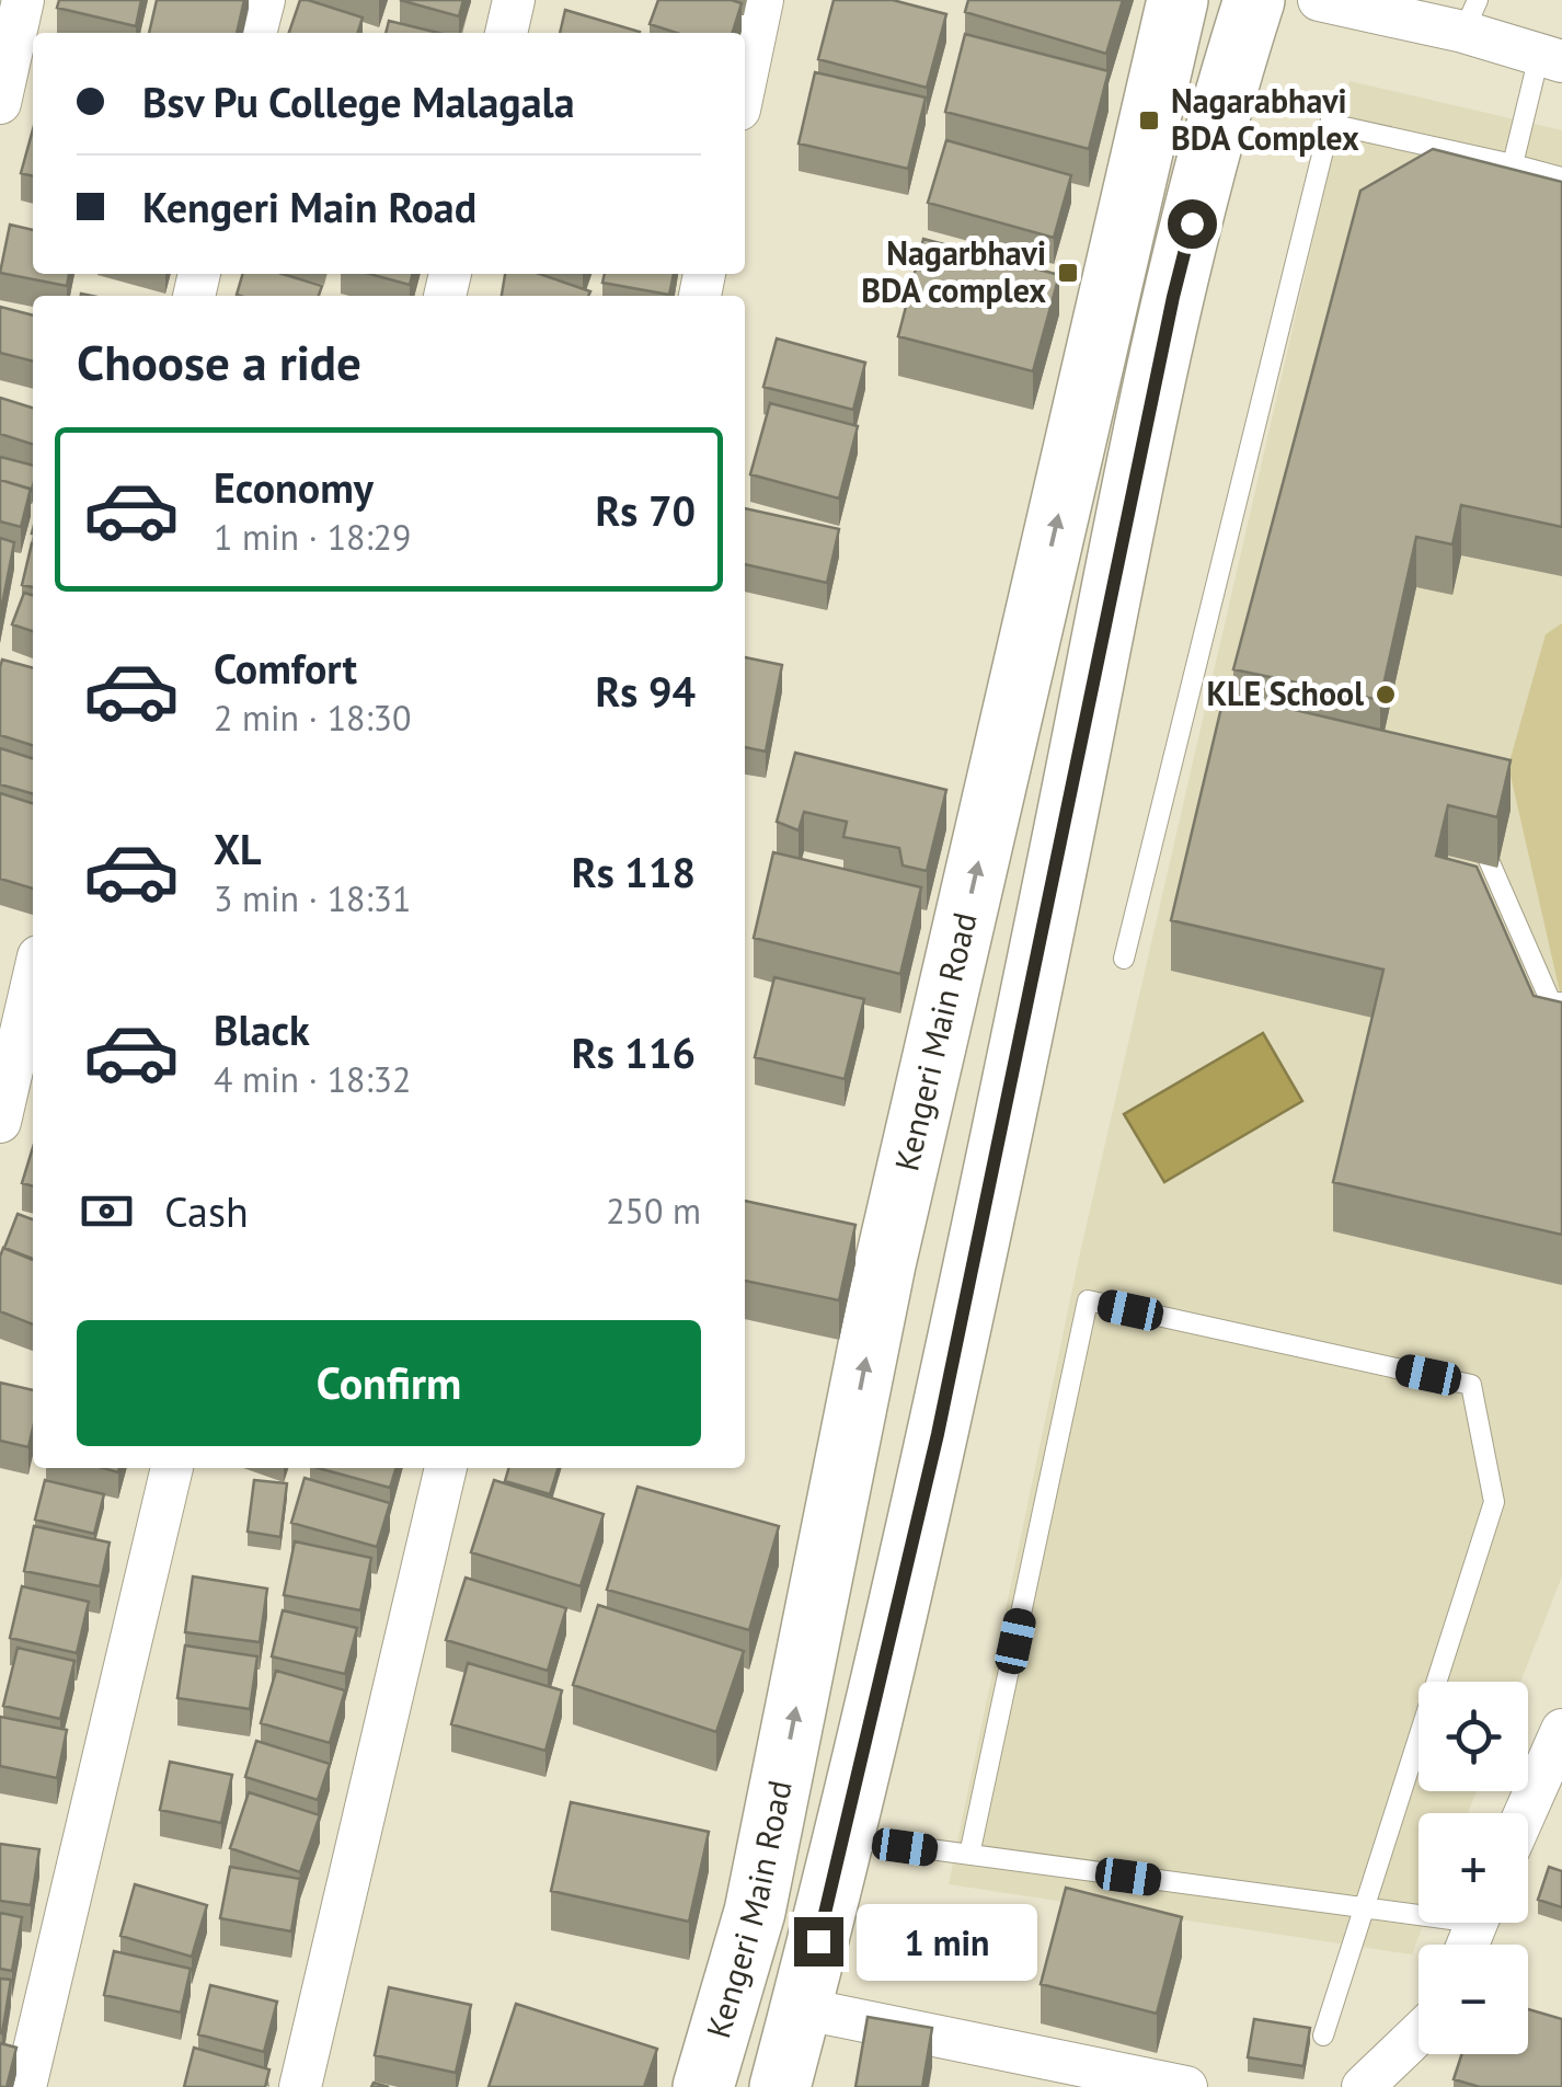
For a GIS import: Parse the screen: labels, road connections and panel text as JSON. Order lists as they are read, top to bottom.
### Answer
{
  "streets": {
    "main road": ["Kengeri Main Road"]
  },
  "places": {
    "transit": ["Nagarabhavi BDA Complex", "Nagarbhavi BDA complex"],
    "other": ["KLE School"]
  },
  "page": {
    "banner": ["Bsv Pu College Malagala", "Kengeri Main Road"],
    "heading": "Choose a ride",
    "list": [
      {
        "name": "Economy",
        "note": "1 min · 18:29",
        "value": "Rs 70"
      },
      {
        "name": "Comfort",
        "note": "2 min · 18:30",
        "value": "Rs 94"
      },
      {
        "name": "XL",
        "note": "3 min · 18:31",
        "value": "Rs 118"
      },
      {
        "name": "Black",
        "note": "4 min · 18:32",
        "value": "Rs 116"
      }
    ],
    "pay": ["Cash", "250 m"],
    "buttons": "Confirm",
    "map_buttons": ["+", "−"],
    "bubble": "1 min"
  }
}
